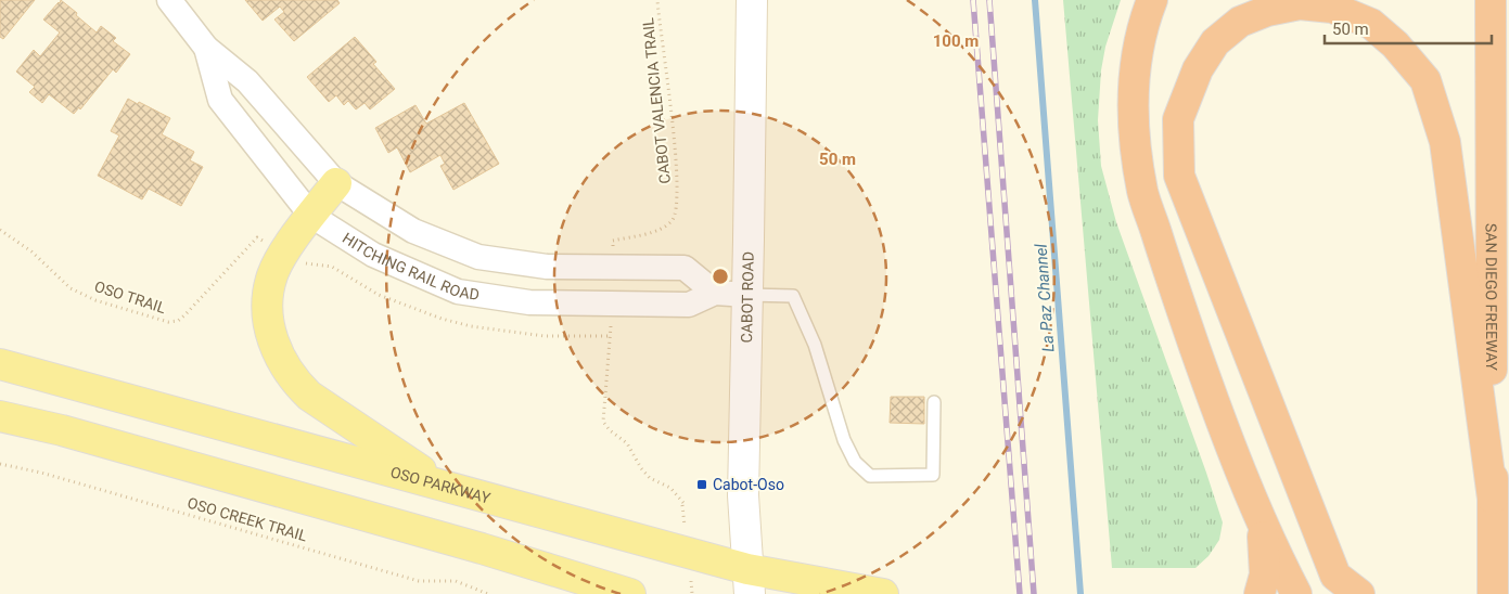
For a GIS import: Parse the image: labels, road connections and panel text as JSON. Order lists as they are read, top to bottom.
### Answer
{
  "streets": {
    "highway": ["SAN DIEGO FREEWAY"],
    "main road": ["CABOT ROAD", "OSO PARKWAY"],
    "street": ["HITCHING RAIL ROAD"],
    "path": ["CABOT VALENCIA TRAIL", "OSO TRAIL", "OSO CREEK TRAIL"]
  },
  "crossings": [
    ["HITCHING RAIL ROAD", "CABOT ROAD"],
    ["CABOT ROAD", "OSO PARKWAY"]
  ],
  "water": ["La Paz Channel"],
  "places": {
    "transit": ["Cabot-Oso"]
  },
  "scale_bar": "50 m",
  "rings": ["100 m", "50 m"]
}
